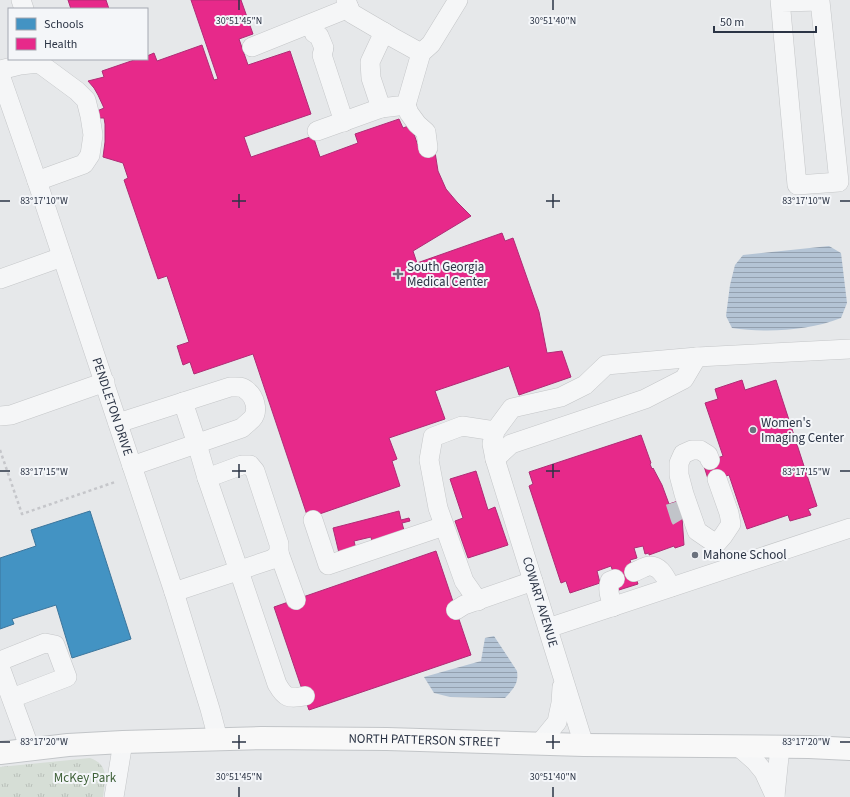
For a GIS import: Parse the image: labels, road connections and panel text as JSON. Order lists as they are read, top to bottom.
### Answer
{
  "streets": {
    "main road": ["NORTH PATTERSON STREET"],
    "street": ["PENDLETON DRIVE", "COWART AVENUE"]
  },
  "crossings": [
    ["PENDLETON DRIVE", "NORTH PATTERSON STREET"],
    ["COWART AVENUE", "NORTH PATTERSON STREET"]
  ],
  "parks": ["McKey Park"],
  "places": {
    "health": ["South Georgia Medical Center"],
    "other": ["Women's Imaging Center", "Mahone School"]
  },
  "legend": ["Schools", "Health"],
  "scale_bar": "50 m",
  "coordinates": [
    "30°51'45\"N",
    "30°51'40\"N",
    "83°17'10\"W",
    "83°17'15\"W",
    "83°17'20\"W"
  ]
}
